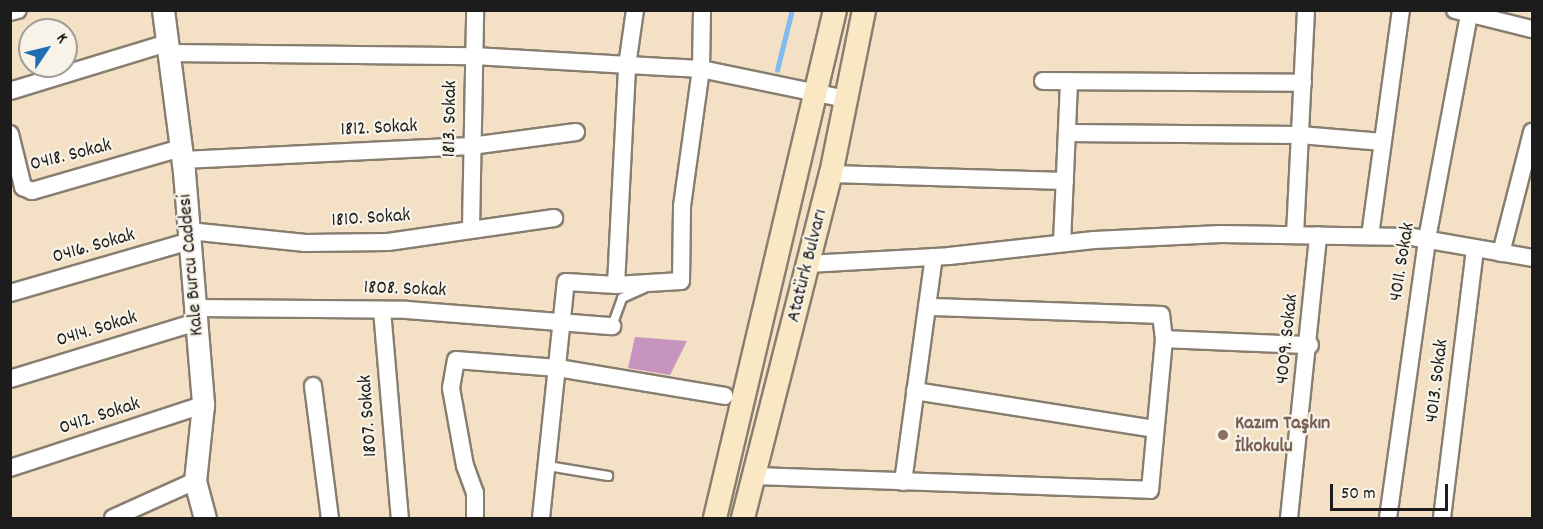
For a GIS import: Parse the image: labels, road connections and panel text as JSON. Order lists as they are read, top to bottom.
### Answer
{
  "streets": {
    "main road": ["Atatürk Bulvarı"],
    "street": [
      "1813. Sokak",
      "1812. Sokak",
      "0418. Sokak",
      "1810. Sokak",
      "0416. Sokak",
      "4011. Sokak",
      "Kale Burcu Caddesi",
      "1808. Sokak",
      "0414. Sokak",
      "4009. Sokak",
      "4013. Sokak",
      "1807. Sokak",
      "0412. Sokak"
    ]
  },
  "crossings": [
    ["1813. Sokak", "1812. Sokak"],
    ["1813. Sokak", "1810. Sokak"],
    ["1812. Sokak", "0418. Sokak"],
    ["1812. Sokak", "Kale Burcu Caddesi"],
    ["0418. Sokak", "Kale Burcu Caddesi"],
    ["1810. Sokak", "0416. Sokak"],
    ["1810. Sokak", "Kale Burcu Caddesi"],
    ["0416. Sokak", "Kale Burcu Caddesi"],
    ["Kale Burcu Caddesi", "1808. Sokak"],
    ["Kale Burcu Caddesi", "0414. Sokak"],
    ["Kale Burcu Caddesi", "0412. Sokak"],
    ["1808. Sokak", "0414. Sokak"],
    ["1808. Sokak", "1807. Sokak"]
  ],
  "places": ["Kazım Taşkın İlkokulu"],
  "scale_bar": "50 m",
  "north": "top right"
}
